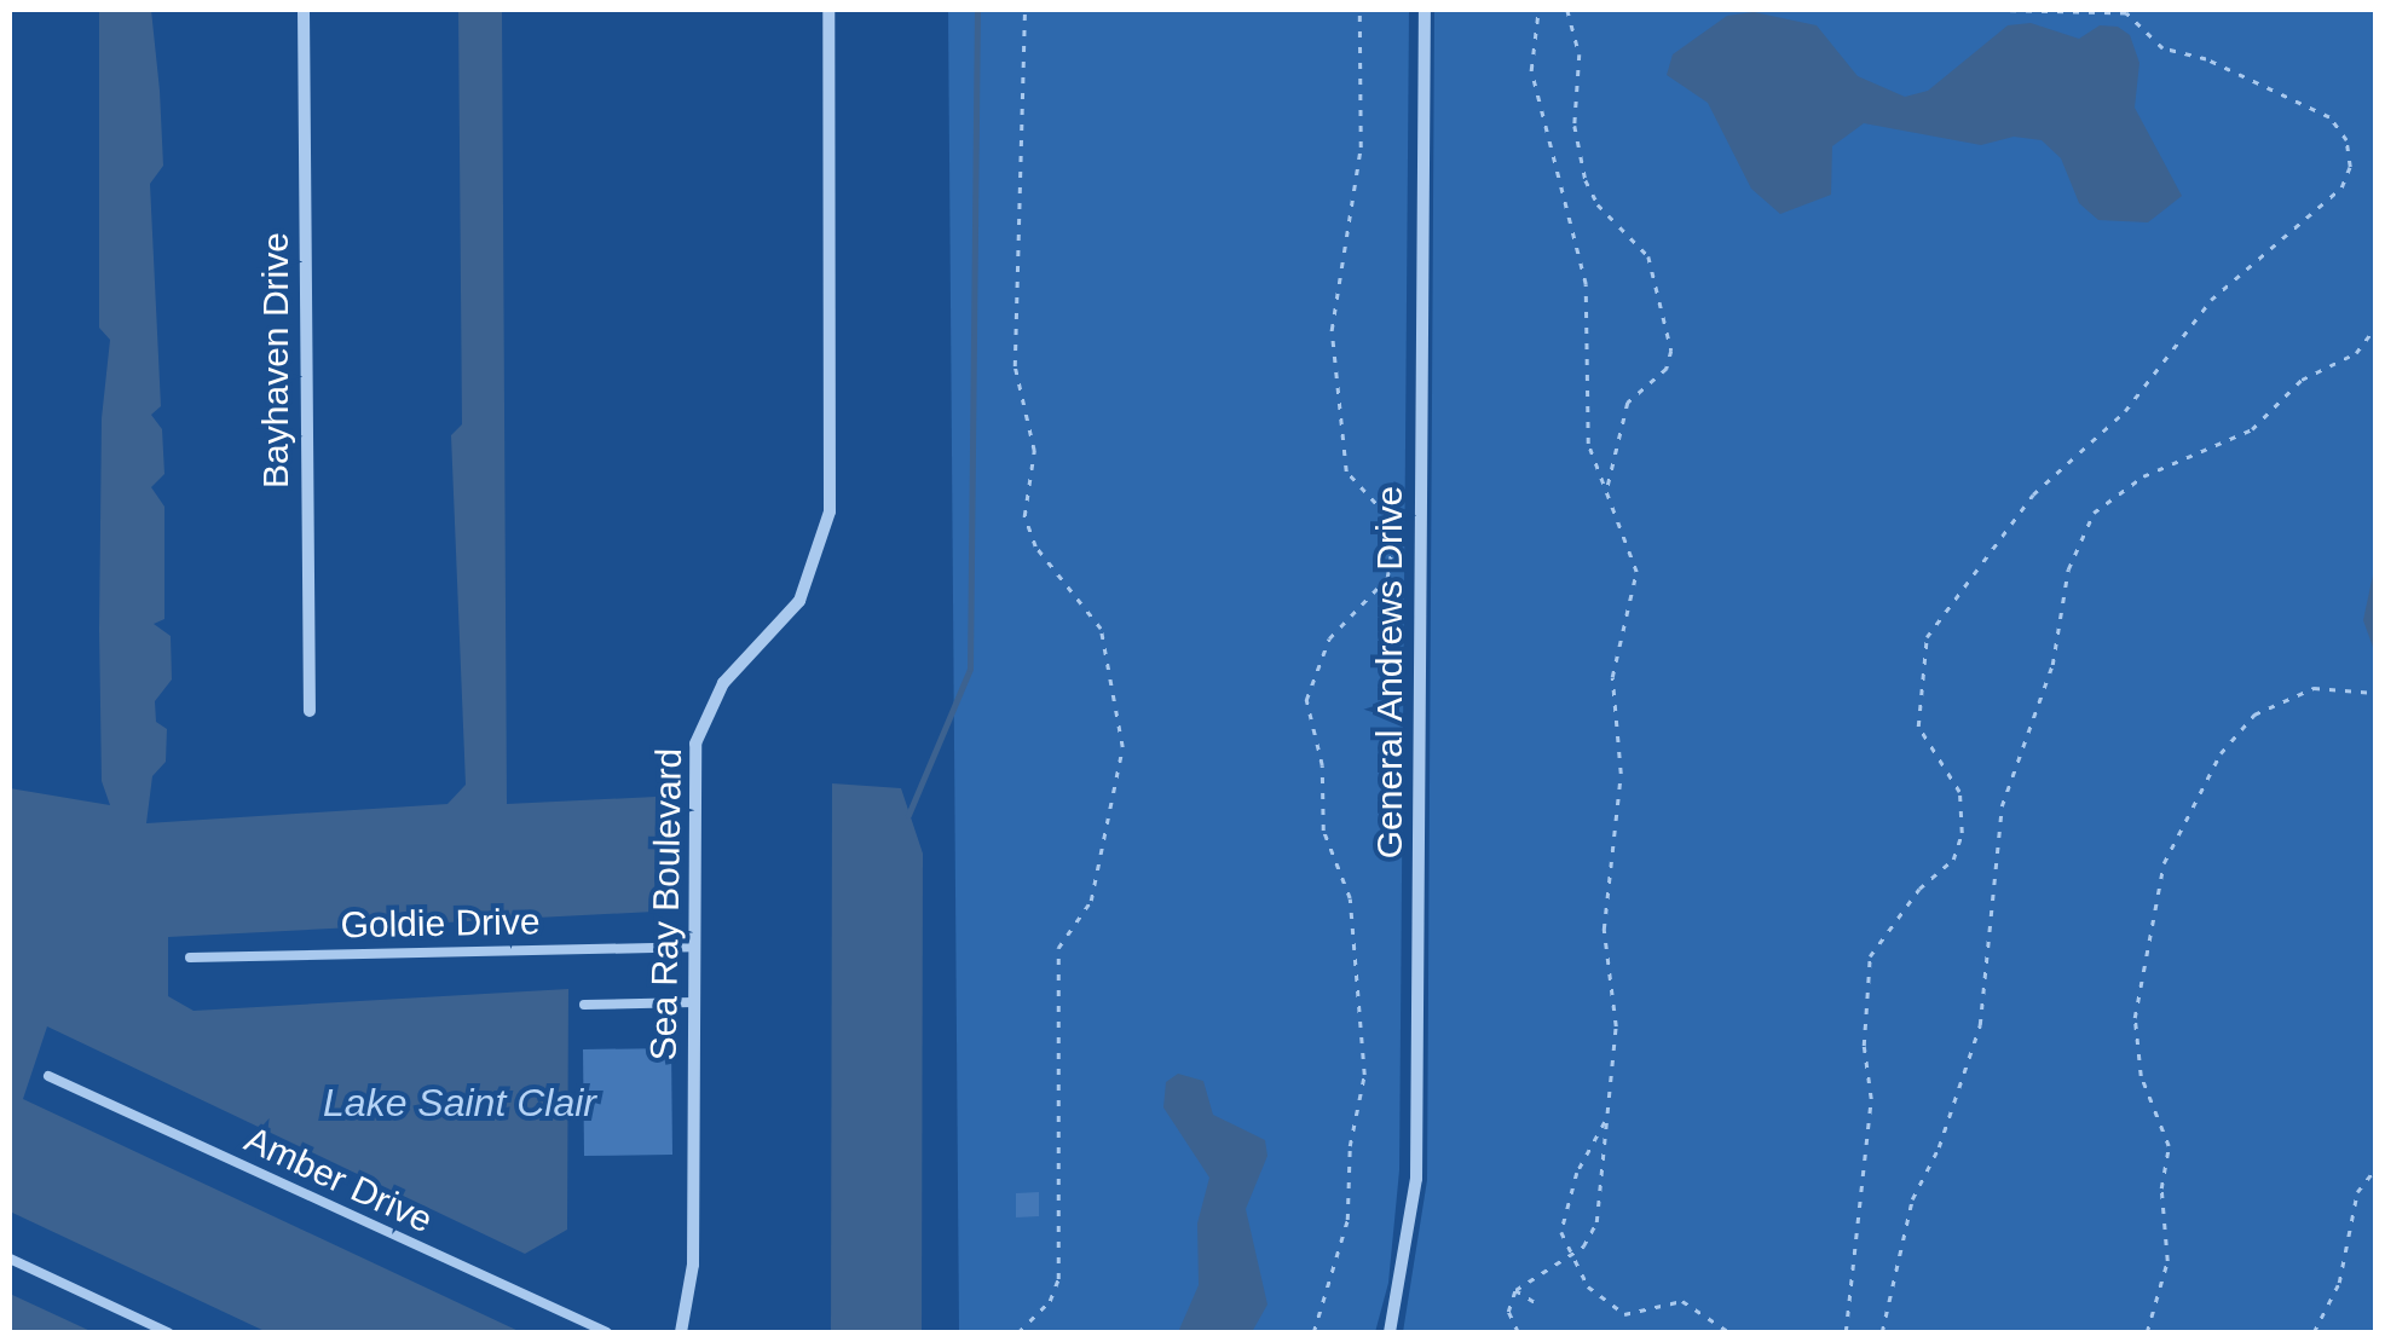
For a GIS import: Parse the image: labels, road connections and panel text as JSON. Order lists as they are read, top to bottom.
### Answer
{
  "streets": {
    "street": ["Bayhaven Drive", "General Andrews Drive", "Sea Ray Boulevard"],
    "lane": ["Goldie Drive", "Amber Drive"]
  },
  "crossings": [
    ["Sea Ray Boulevard", "Goldie Drive"]
  ],
  "water": ["Lake Saint Clair"]
}
